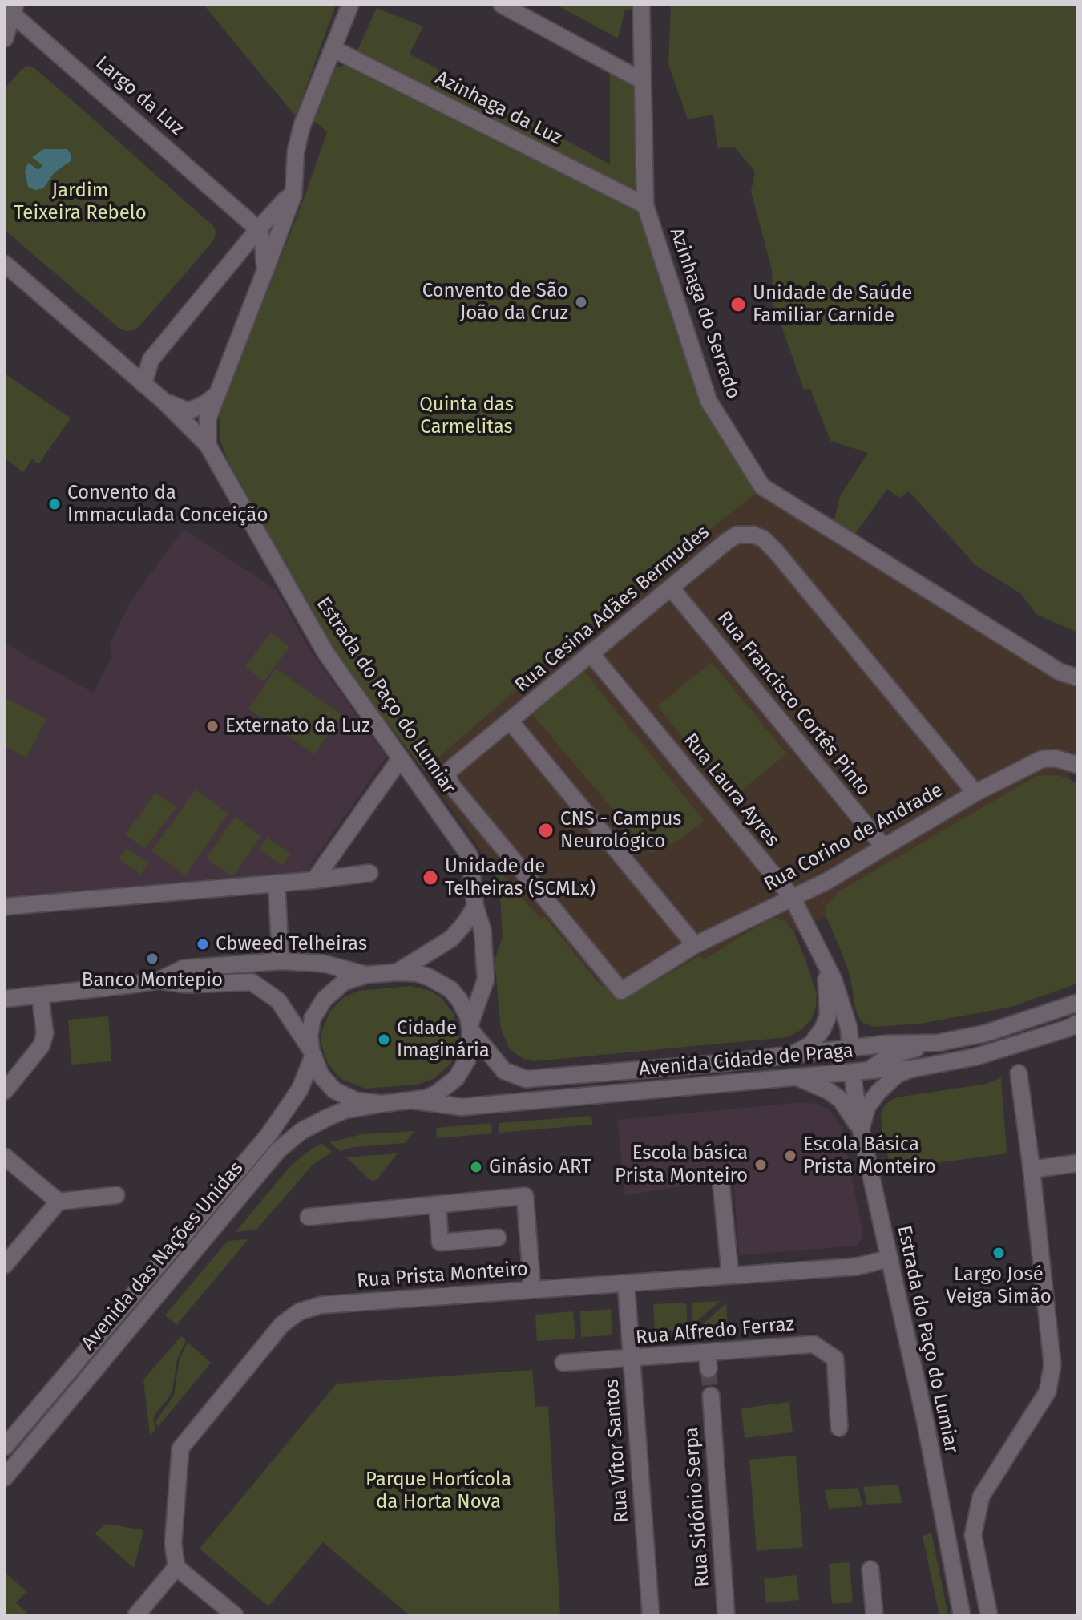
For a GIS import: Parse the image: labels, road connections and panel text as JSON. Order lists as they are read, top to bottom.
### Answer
{
  "streets": {
    "street": [
      "Largo da Luz",
      "Azinhaga da Luz",
      "Azinhaga do Serrado",
      "Rua Cesina Adães Bermudes",
      "Estrada do Paço do Lumiar",
      "Rua Francisco Cortês Pinto",
      "Rua Laura Ayres",
      "Rua Corino de Andrade",
      "Avenida Cidade de Praga",
      "Avenida das Nações Unidas",
      "Rua Prista Monteiro",
      "Rua Alfredo Ferraz",
      "Rua Vítor Santos",
      "Rua Sidónio Serpa"
    ]
  },
  "crossings": [
    ["Azinhaga da Luz", "Azinhaga do Serrado"],
    ["Rua Cesina Adães Bermudes", "Rua Francisco Cortês Pinto"],
    ["Rua Cesina Adães Bermudes", "Rua Laura Ayres"],
    ["Rua Cesina Adães Bermudes", "Rua Corino de Andrade"],
    ["Estrada do Paço do Lumiar", "Rua Laura Ayres"],
    ["Estrada do Paço do Lumiar", "Avenida Cidade de Praga"],
    ["Estrada do Paço do Lumiar", "Avenida das Nações Unidas"],
    ["Estrada do Paço do Lumiar", "Rua Prista Monteiro"],
    ["Rua Francisco Cortês Pinto", "Rua Corino de Andrade"],
    ["Rua Laura Ayres", "Rua Corino de Andrade"],
    ["Rua Laura Ayres", "Avenida Cidade de Praga"],
    ["Avenida Cidade de Praga", "Avenida das Nações Unidas"],
    ["Rua Prista Monteiro", "Rua Vítor Santos"],
    ["Rua Alfredo Ferraz", "Rua Vítor Santos"]
  ],
  "parks": ["Jardim Teixeira Rebelo", "Quinta das Carmelitas", "Parque Hortícola da Horta Nova"],
  "places": [
    "Convento de São João da Cruz",
    "Unidade de Saúde Familiar Carnide",
    "Convento da Immaculada Conceição",
    "Externato da Luz",
    "CNS - Campus Neurológico",
    "Unidade de Telheiras (SCMLx)",
    "Cbweed Telheiras",
    "Banco Montepio",
    "Cidade Imaginária",
    "Escola Básica Prista Monteiro",
    "Escola básica Prista Monteiro",
    "Ginásio ART",
    "Largo José Veiga Simão"
  ]
}
